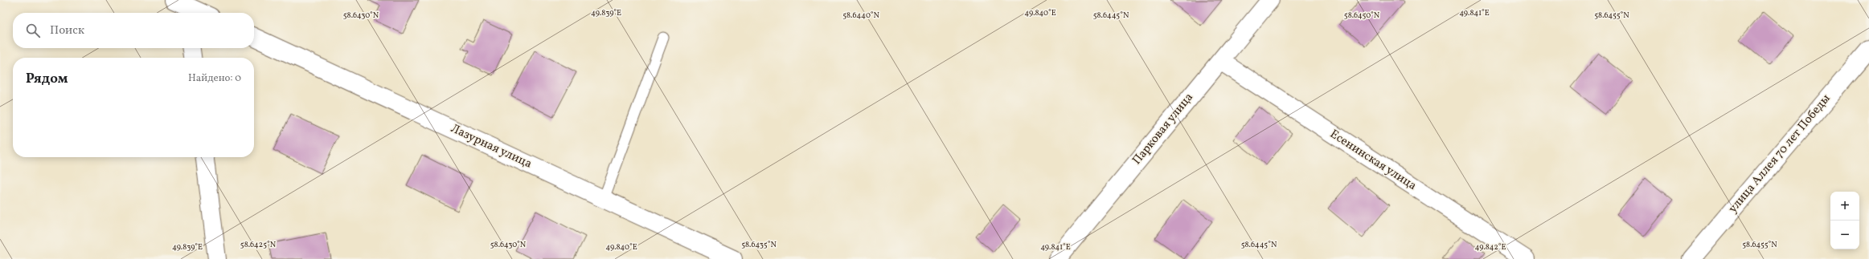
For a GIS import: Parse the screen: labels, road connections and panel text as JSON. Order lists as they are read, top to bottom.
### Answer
{
  "streets": {
    "street": [
      "Парковая улица",
      "Лазурная улица",
      "улица Аллея 70 лет Победы",
      "Есенинская улица"
    ]
  },
  "crossings": [
    ["Парковая улица", "Есенинская улица"]
  ],
  "page": {
    "search": "Поиск",
    "heading": ["Рядом", "Найдено: 0"],
    "map_buttons": ["+", "−"]
  },
  "coordinates": [
    "49.839°E",
    "49.840°E",
    "49.841°E",
    "58.6430°N",
    "58.6445°N",
    "58.6450°N",
    "58.6440°N",
    "58.6455°N",
    "58.6425°N",
    "58.6435°N",
    "49.842°E"
  ]
}
